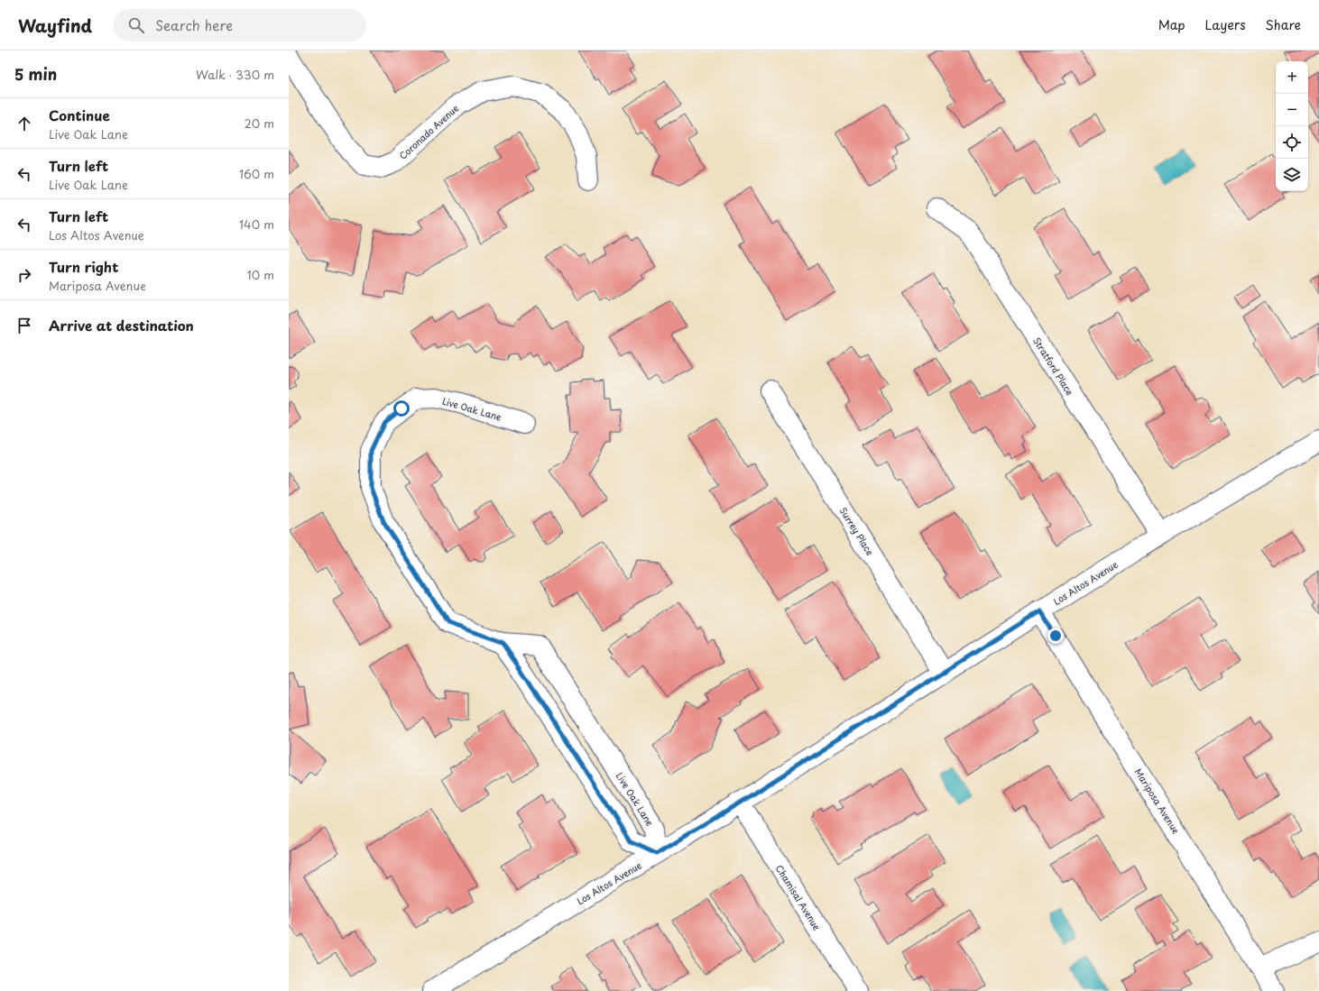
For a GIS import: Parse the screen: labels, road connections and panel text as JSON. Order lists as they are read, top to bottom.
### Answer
{
  "streets": {
    "street": [
      "Coronado Avenue",
      "Stratford Place",
      "Live Oak Lane",
      "Surrey Place",
      "Los Altos Avenue",
      "Mariposa Avenue",
      "Chamisal Avenue"
    ]
  },
  "crossings": [
    ["Stratford Place", "Los Altos Avenue"],
    ["Live Oak Lane", "Los Altos Avenue"],
    ["Surrey Place", "Los Altos Avenue"],
    ["Los Altos Avenue", "Mariposa Avenue"],
    ["Los Altos Avenue", "Chamisal Avenue"]
  ],
  "page": {
    "header": "Wayfind",
    "search": "Search here",
    "nav": ["Map", "Layers", "Share"],
    "heading": ["5 min", "Walk · 330 m"],
    "map_buttons": ["+", "−"],
    "list": [
      ["Continue", "Live Oak Lane", "20 m"],
      ["Turn left", "Live Oak Lane", "160 m"],
      ["Turn left", "Los Altos Avenue", "140 m"],
      ["Turn right", "Mariposa Avenue", "10 m"],
      "Arrive at destination"
    ]
  }
}
